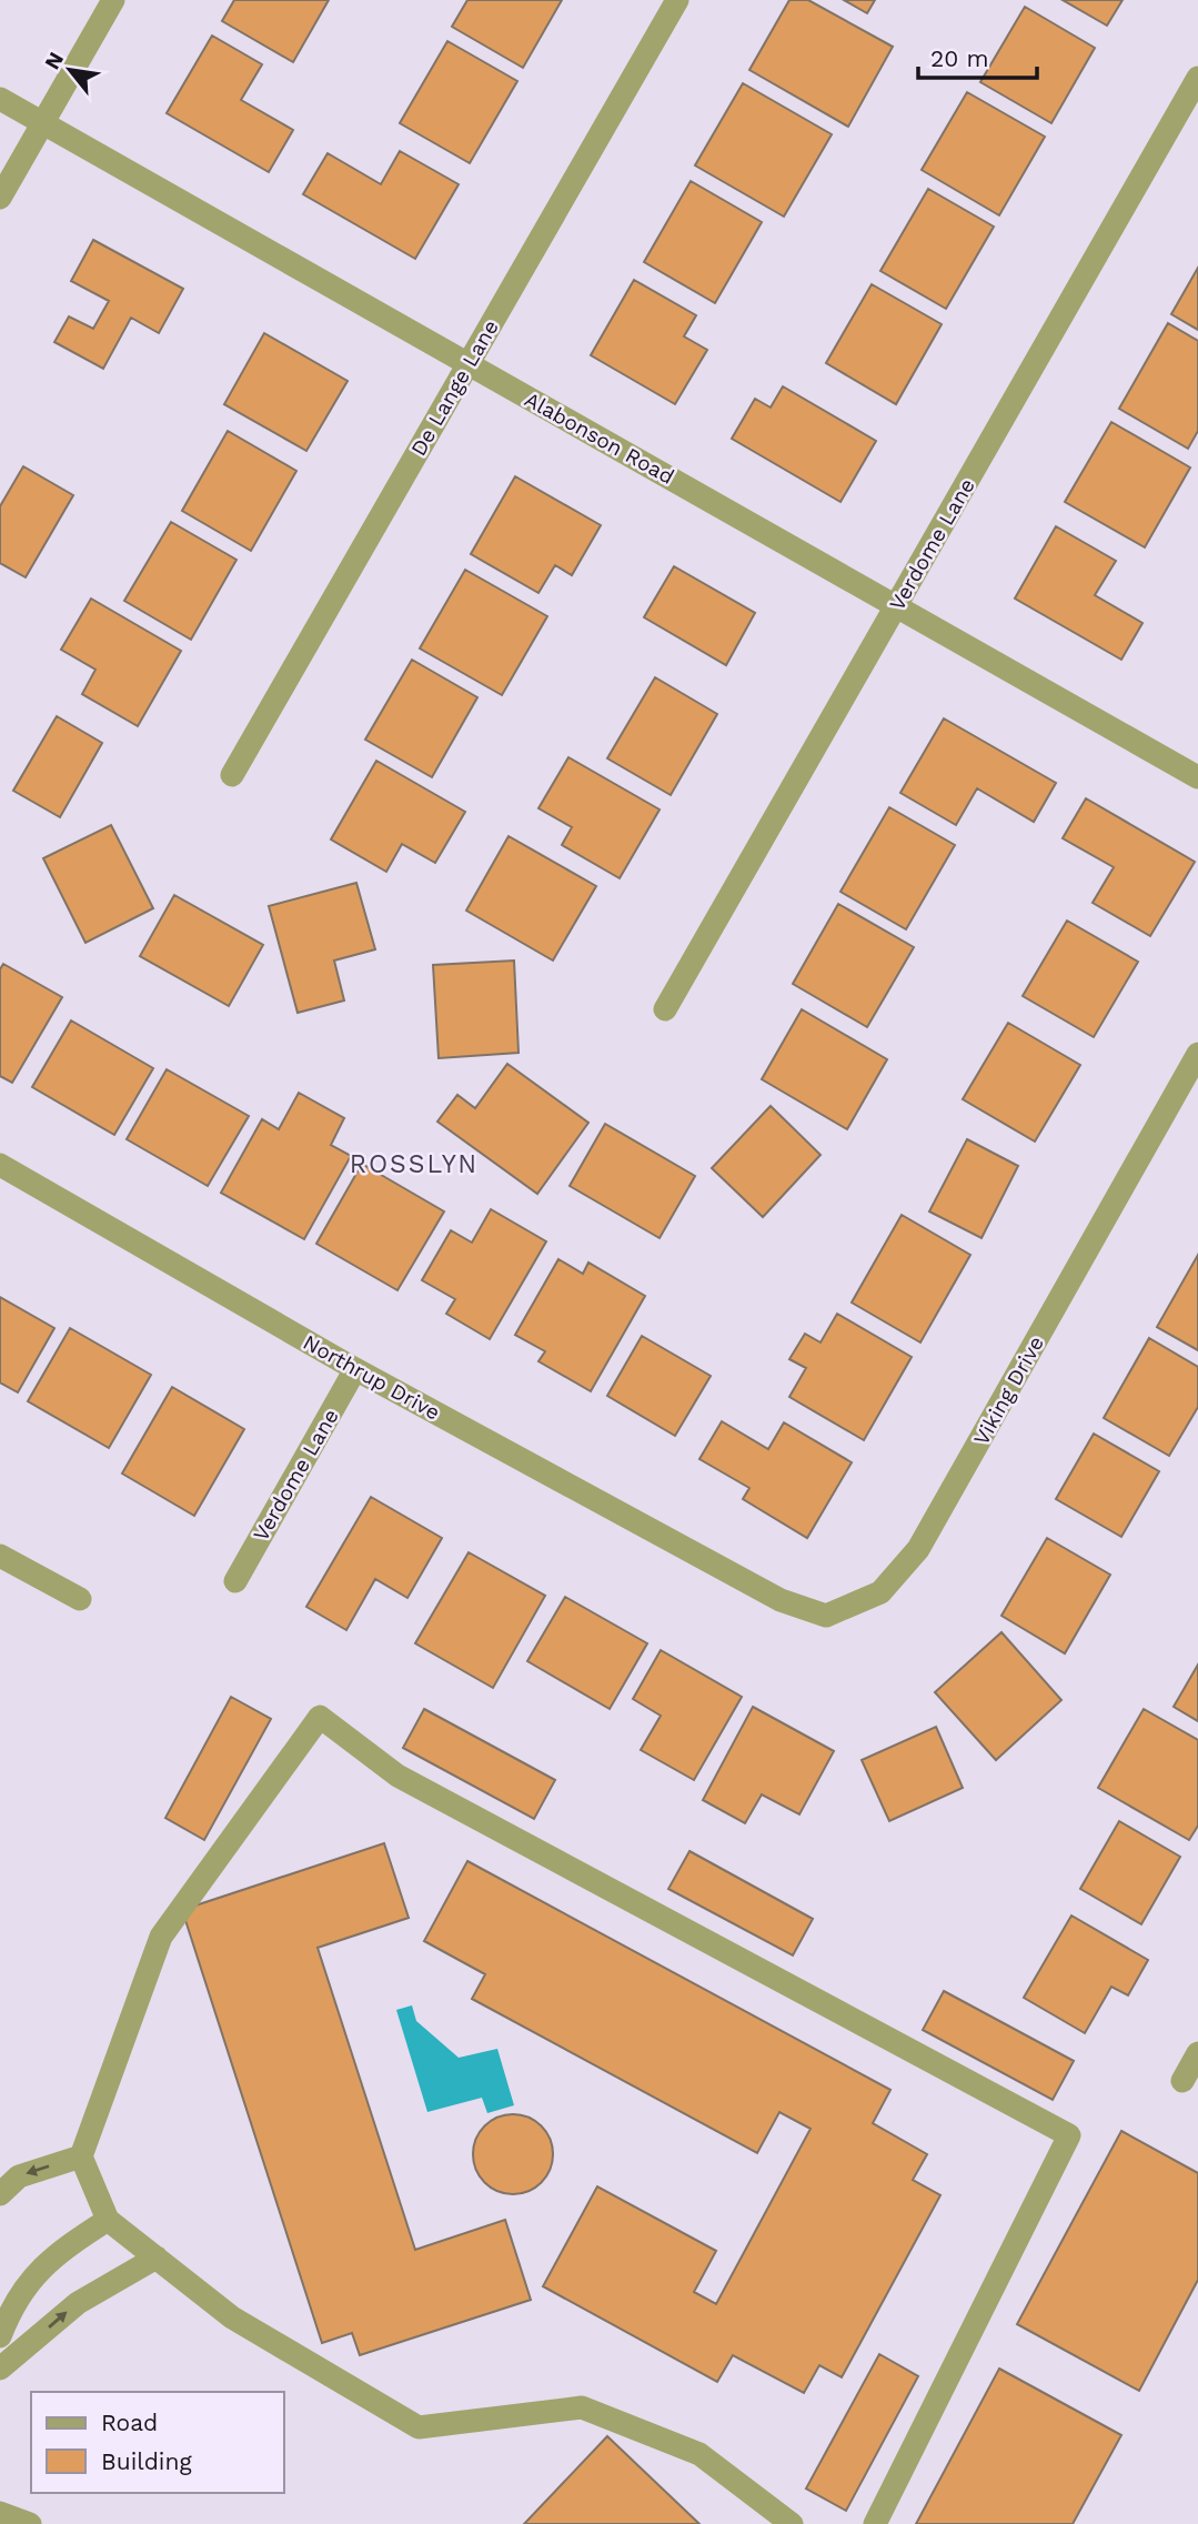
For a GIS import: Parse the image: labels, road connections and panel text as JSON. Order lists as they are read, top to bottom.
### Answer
{
  "streets": {
    "street": [
      "De Lange Lane",
      "Alabonson Road",
      "Verdome Lane",
      "Northrup Drive",
      "Viking Drive"
    ]
  },
  "crossings": [
    ["De Lange Lane", "Alabonson Road"],
    ["Alabonson Road", "Verdome Lane"],
    ["Verdome Lane", "Northrup Drive"],
    ["Northrup Drive", "Viking Drive"]
  ],
  "districts": ["ROSSLYN"],
  "legend": ["Road", "Building"],
  "scale_bar": "20 m",
  "north": "top left"
}
